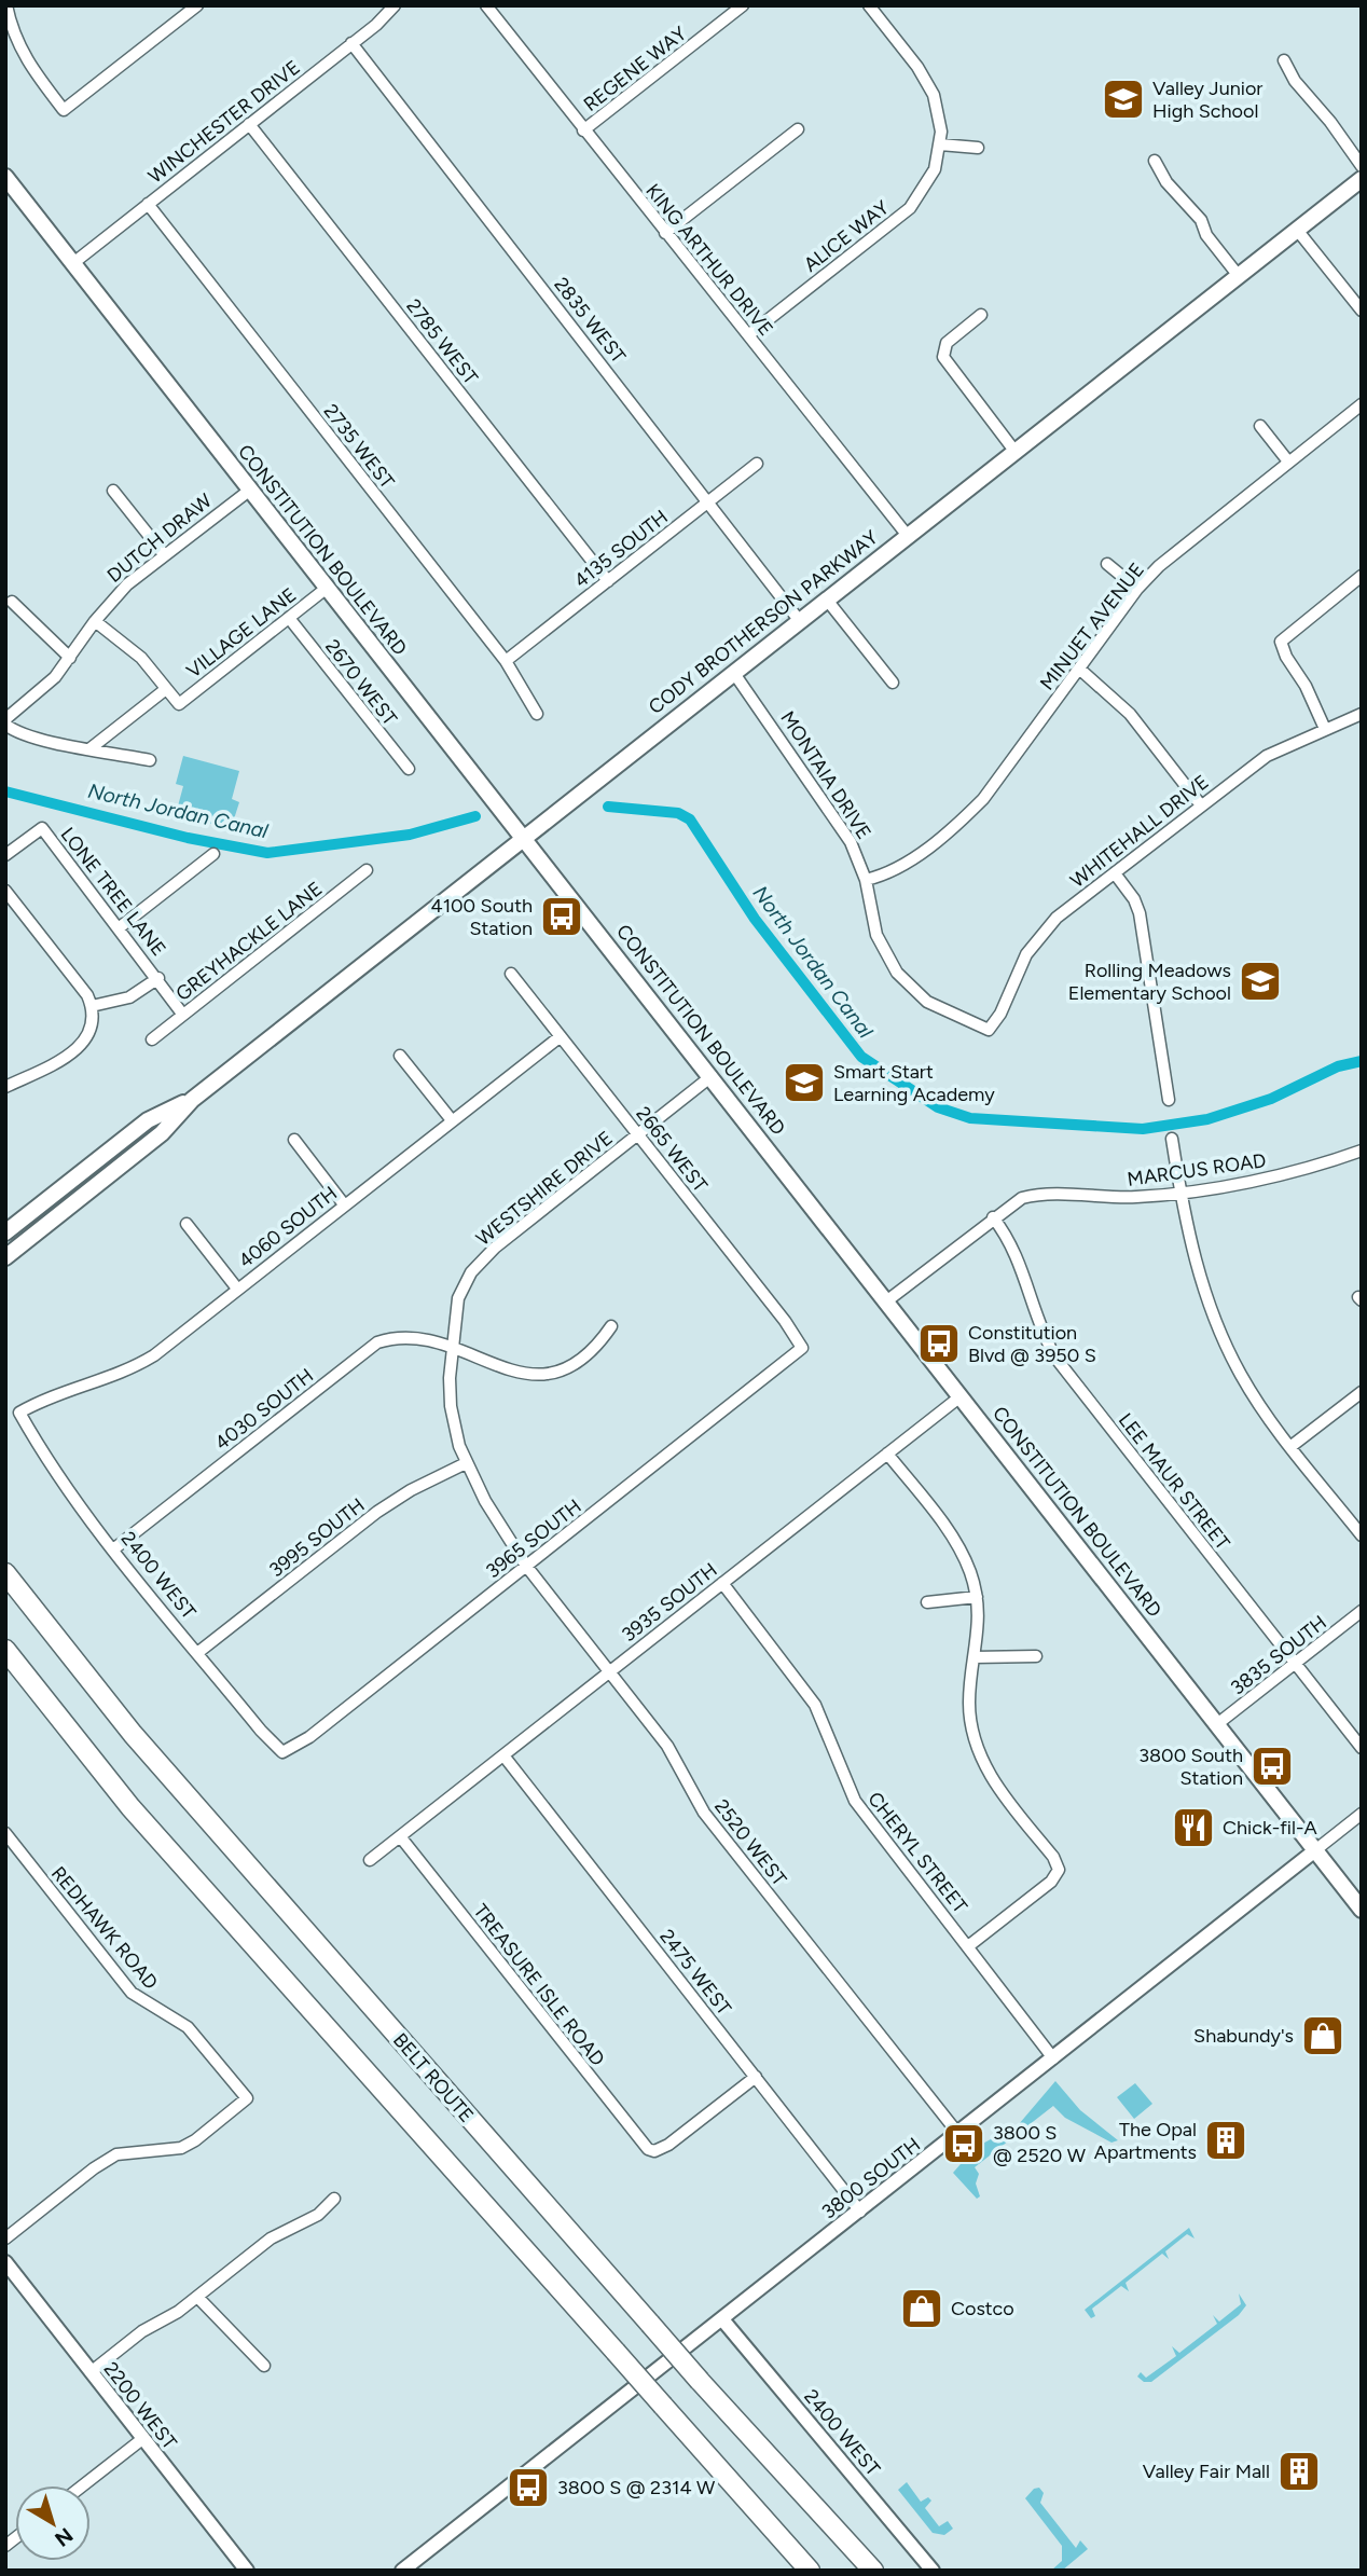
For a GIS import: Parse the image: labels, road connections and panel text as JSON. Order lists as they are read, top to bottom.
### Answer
{
  "streets": {
    "highway": ["BELT ROUTE"],
    "main road": ["CONSTITUTION BOULEVARD", "CODY BROTHERSON PARKWAY"],
    "street": [
      "REGENE WAY",
      "WINCHESTER DRIVE",
      "ALICE WAY",
      "KING ARTHUR DRIVE",
      "2835 WEST",
      "2785 WEST",
      "2735 WEST",
      "DUTCH DRAW",
      "4135 SOUTH",
      "MINUET AVENUE",
      "VILLAGE LANE",
      "2670 WEST",
      "MONTAIA DRIVE",
      "WHITEHALL DRIVE",
      "LONE TREE LANE",
      "GREYHACKLE LANE",
      "2665 WEST",
      "MARCUS ROAD",
      "WESTSHIRE DRIVE",
      "4060 SOUTH",
      "4030 SOUTH",
      "LEE MAUR STREET",
      "3995 SOUTH",
      "3965 SOUTH",
      "2400 WEST",
      "3935 SOUTH",
      "3835 SOUTH",
      "2520 WEST",
      "CHERYL STREET",
      "REDHAWK ROAD",
      "2475 WEST",
      "TREASURE ISLE ROAD",
      "3800 SOUTH",
      "2200 WEST"
    ]
  },
  "crossings": [
    ["REGENE WAY", "KING ARTHUR DRIVE"],
    ["WINCHESTER DRIVE", "2835 WEST"],
    ["WINCHESTER DRIVE", "2785 WEST"],
    ["WINCHESTER DRIVE", "2735 WEST"],
    ["WINCHESTER DRIVE", "CONSTITUTION BOULEVARD"],
    ["ALICE WAY", "KING ARTHUR DRIVE"],
    ["KING ARTHUR DRIVE", "CODY BROTHERSON PARKWAY"],
    ["2835 WEST", "4135 SOUTH"],
    ["2835 WEST", "CODY BROTHERSON PARKWAY"],
    ["2785 WEST", "4135 SOUTH"],
    ["2735 WEST", "4135 SOUTH"],
    ["DUTCH DRAW", "CONSTITUTION BOULEVARD"],
    ["CONSTITUTION BOULEVARD", "CODY BROTHERSON PARKWAY"],
    ["CONSTITUTION BOULEVARD", "VILLAGE LANE"],
    ["CONSTITUTION BOULEVARD", "MARCUS ROAD"],
    ["CONSTITUTION BOULEVARD", "WESTSHIRE DRIVE"],
    ["CONSTITUTION BOULEVARD", "3935 SOUTH"],
    ["CONSTITUTION BOULEVARD", "3835 SOUTH"],
    ["CONSTITUTION BOULEVARD", "3800 SOUTH"],
    ["CODY BROTHERSON PARKWAY", "MONTAIA DRIVE"],
    ["MINUET AVENUE", "MONTAIA DRIVE"],
    ["VILLAGE LANE", "2670 WEST"],
    ["MONTAIA DRIVE", "WHITEHALL DRIVE"],
    ["LONE TREE LANE", "GREYHACKLE LANE"],
    ["2665 WEST", "WESTSHIRE DRIVE"],
    ["2665 WEST", "4060 SOUTH"],
    ["2665 WEST", "3965 SOUTH"],
    ["MARCUS ROAD", "LEE MAUR STREET"],
    ["WESTSHIRE DRIVE", "4030 SOUTH"],
    ["WESTSHIRE DRIVE", "3995 SOUTH"],
    ["WESTSHIRE DRIVE", "3965 SOUTH"],
    ["WESTSHIRE DRIVE", "2520 WEST"],
    ["4060 SOUTH", "2400 WEST"],
    ["4030 SOUTH", "2400 WEST"],
    ["LEE MAUR STREET", "3835 SOUTH"],
    ["3995 SOUTH", "2400 WEST"],
    ["3965 SOUTH", "2400 WEST"],
    ["3965 SOUTH", "2520 WEST"],
    ["2400 WEST", "3800 SOUTH"],
    ["3935 SOUTH", "2520 WEST"],
    ["3935 SOUTH", "CHERYL STREET"],
    ["3935 SOUTH", "2475 WEST"],
    ["3935 SOUTH", "TREASURE ISLE ROAD"],
    ["2520 WEST", "3800 SOUTH"],
    ["CHERYL STREET", "3800 SOUTH"],
    ["2475 WEST", "TREASURE ISLE ROAD"],
    ["2475 WEST", "3800 SOUTH"]
  ],
  "water": ["North Jordan Canal"],
  "places": {
    "school or university": ["Valley Junior High School", "Rolling Meadows Elementary School", "Smart Start Learning Academy"],
    "bus stop": [
      "4100 South Station",
      "Constitution Blvd @ 3950 S",
      "3800 South Station",
      "3800 S @ 2520 W",
      "3800 S @ 2314 W"
    ],
    "restaurant": ["Chick-fil-A"],
    "shop": ["Shabundy's", "Costco"],
    "building": ["The Opal Apartments", "Valley Fair Mall"]
  },
  "north": "bottom right"
}
